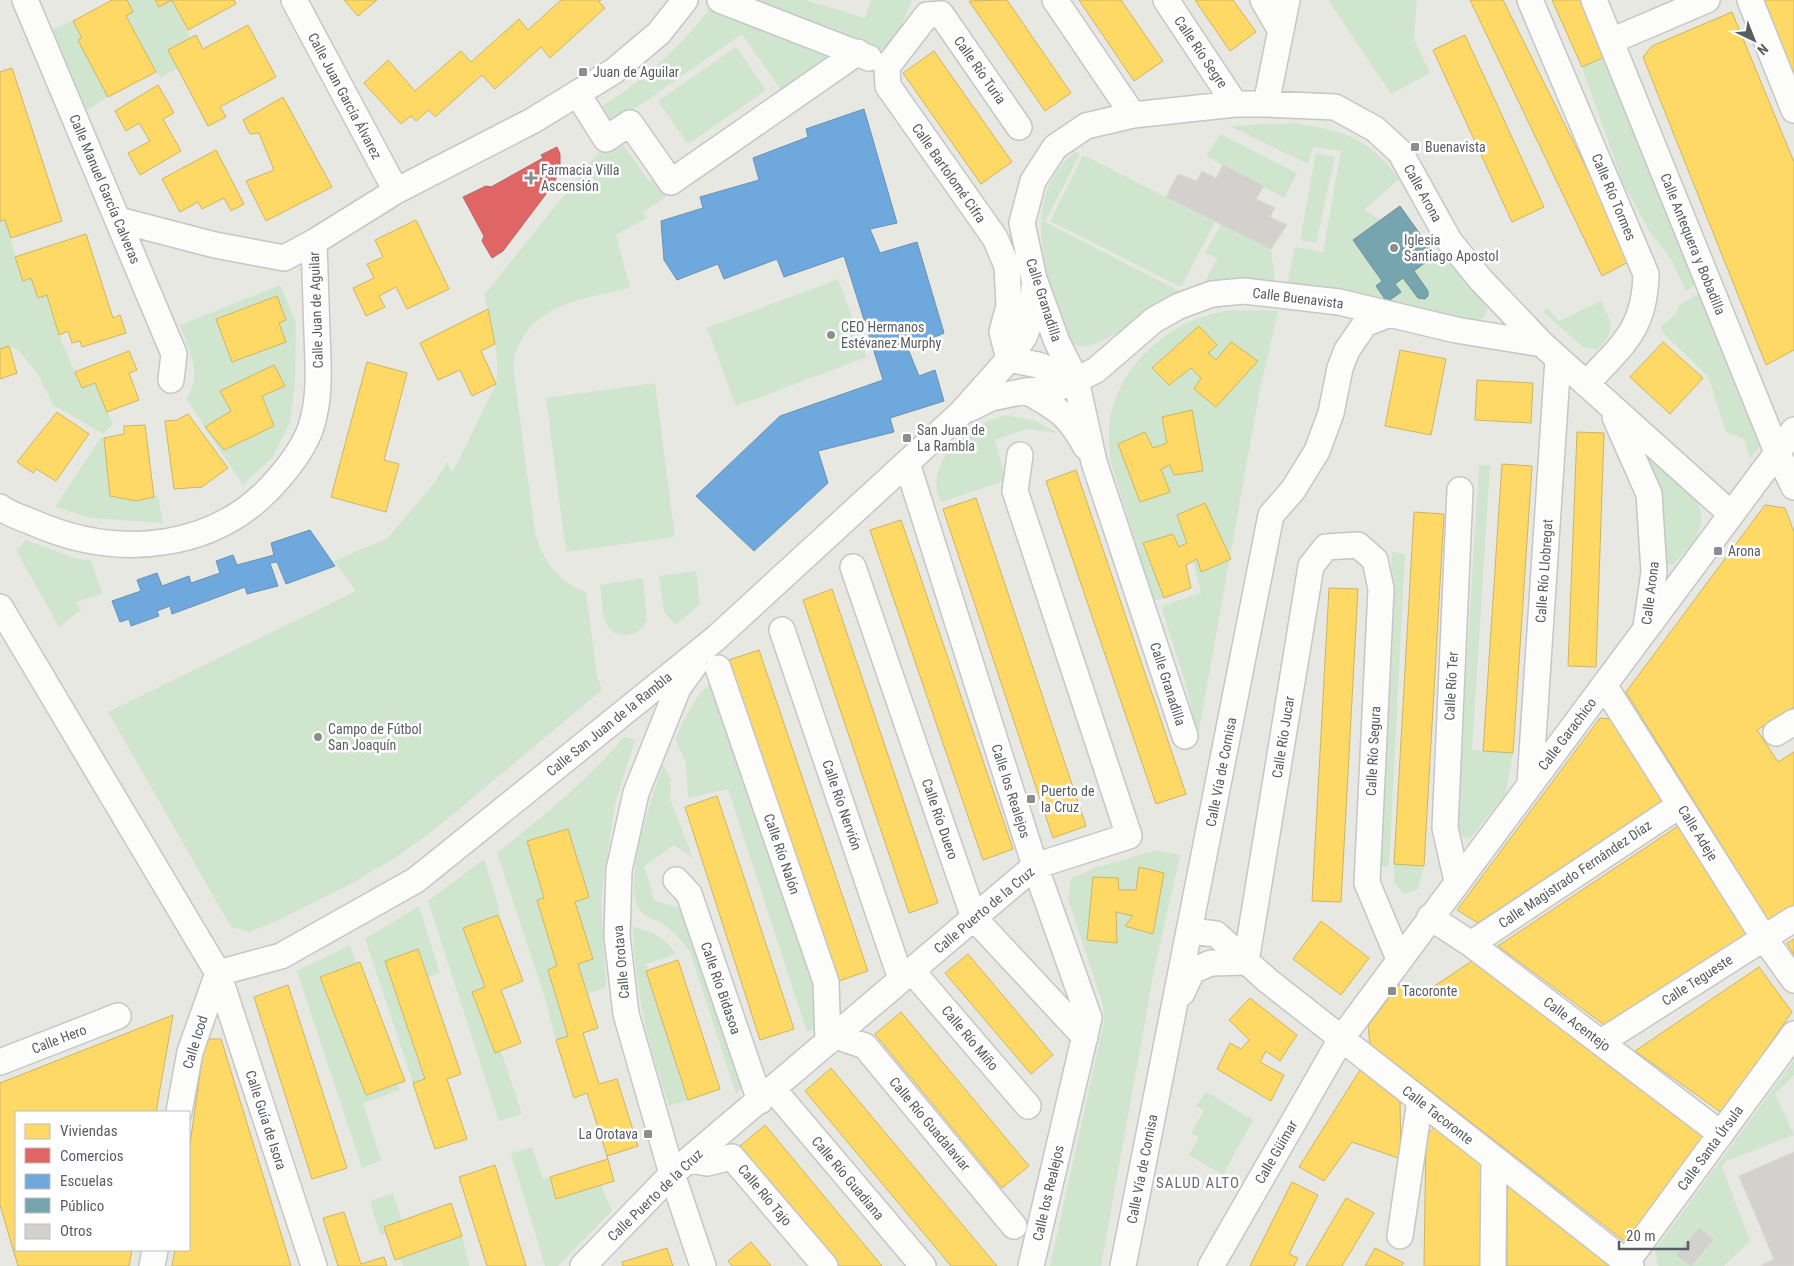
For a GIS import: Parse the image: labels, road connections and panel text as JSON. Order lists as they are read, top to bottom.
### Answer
{
  "streets": {
    "street": [
      "Calle Río Segre",
      "Calle Río Turia",
      "Calle Juan García Álvarez",
      "Calle Bartolomé Cifra",
      "Calle Manuel García Calveras",
      "Calle Arona",
      "Calle Río Tormes",
      "Calle Antequera y Bobadilla",
      "Calle Buenavista",
      "Calle Granadilla",
      "Calle Juan de Aguilar",
      "Calle Río Llobregat",
      "Calle Río Ter",
      "Calle San Juan de la Rambla",
      "Calle Garachico",
      "Calle Río Jucar",
      "Calle Río Segura",
      "Calle Vía de Cornisa",
      "Calle los Realejos",
      "Calle Río Nervión",
      "Calle Río Duero",
      "Calle Adeje",
      "Calle Río Nalón",
      "Calle Magistrado Fernández Díaz",
      "Calle Puerto de la Cruz",
      "Calle Orotava",
      "Calle Tegueste",
      "Calle Río Bidasoa",
      "Calle Acentejo",
      "Calle Río Miño",
      "Calle Hero",
      "Calle Icod",
      "Calle Tacoronte",
      "Calle Guía de Isora",
      "Calle Río Guadalaviar",
      "Calle Santa Úrsula",
      "Calle Güímar",
      "Calle Río Guadiana",
      "Calle Río Tajo"
    ]
  },
  "crossings": [
    ["Calle Río Segre", "Calle Granadilla"],
    ["Calle Río Turia", "Calle Bartolomé Cifra"],
    ["Calle Juan García Álvarez", "Calle Juan de Aguilar"],
    ["Calle Bartolomé Cifra", "Calle San Juan de la Rambla"],
    ["Calle Arona", "Calle Río Tormes"],
    ["Calle Arona", "Calle Buenavista"],
    ["Calle Arona", "Calle Granadilla"],
    ["Calle Arona", "Calle Río Llobregat"],
    ["Calle Arona", "Calle Garachico"],
    ["Calle Antequera y Bobadilla", "Calle Garachico"],
    ["Calle Buenavista", "Calle Granadilla"],
    ["Calle Buenavista", "Calle Río Llobregat"],
    ["Calle Buenavista", "Calle San Juan de la Rambla"],
    ["Calle Buenavista", "Calle Vía de Cornisa"],
    ["Calle Granadilla", "Calle San Juan de la Rambla"],
    ["Calle Río Llobregat", "Calle Garachico"],
    ["Calle Río Ter", "Calle Garachico"],
    ["Calle San Juan de la Rambla", "Calle los Realejos"],
    ["Calle San Juan de la Rambla", "Calle Orotava"],
    ["Calle San Juan de la Rambla", "Calle Icod"],
    ["Calle San Juan de la Rambla", "Calle Guía de Isora"],
    ["Calle Garachico", "Calle Río Segura"],
    ["Calle Garachico", "Calle Adeje"],
    ["Calle Garachico", "Calle Acentejo"],
    ["Calle Garachico", "Calle Tacoronte"],
    ["Calle Garachico", "Calle Güímar"],
    ["Calle Río Jucar", "Calle Río Segura"],
    ["Calle Río Jucar", "Calle Tacoronte"],
    ["Calle Vía de Cornisa", "Calle Tacoronte"],
    ["Calle los Realejos", "Calle Río Duero"],
    ["Calle los Realejos", "Calle Puerto de la Cruz"],
    ["Calle Río Nervión", "Calle Puerto de la Cruz"],
    ["Calle Río Nervión", "Calle Río Miño"],
    ["Calle Río Duero", "Calle Puerto de la Cruz"],
    ["Calle Adeje", "Calle Magistrado Fernández Díaz"],
    ["Calle Adeje", "Calle Tegueste"],
    ["Calle Río Nalón", "Calle Puerto de la Cruz"],
    ["Calle Río Nalón", "Calle Río Guadalaviar"],
    ["Calle Magistrado Fernández Díaz", "Calle Acentejo"],
    ["Calle Puerto de la Cruz", "Calle Orotava"],
    ["Calle Puerto de la Cruz", "Calle Río Bidasoa"],
    ["Calle Puerto de la Cruz", "Calle Río Miño"],
    ["Calle Puerto de la Cruz", "Calle Río Guadalaviar"],
    ["Calle Puerto de la Cruz", "Calle Río Guadiana"],
    ["Calle Puerto de la Cruz", "Calle Río Tajo"],
    ["Calle Orotava", "Calle Río Tajo"],
    ["Calle Tegueste", "Calle Acentejo"],
    ["Calle Río Bidasoa", "Calle Río Guadiana"],
    ["Calle Acentejo", "Calle Santa Úrsula"],
    ["Calle Icod", "Calle Guía de Isora"],
    ["Calle Tacoronte", "Calle Santa Úrsula"],
    ["Calle Tacoronte", "Calle Güímar"]
  ],
  "districts": ["SALUD ALTO"],
  "places": {
    "transit": [
      "Juan de Aguilar",
      "Buenavista",
      "San Juan de La Rambla",
      "Arona",
      "Puerto de la Cruz",
      "Tacoronte",
      "La Orotava"
    ],
    "health": ["Farmacia Villa Ascensión"],
    "other": ["Iglesia Santiago Apostol", "CEO Hermanos Estévanez Murphy", "Campo de Fútbol San Joaquín"]
  },
  "legend": [
    "Viviendas",
    "Comercios",
    "Escuelas",
    "Público",
    "Otros"
  ],
  "scale_bar": "20 m",
  "north": "bottom right"
}
